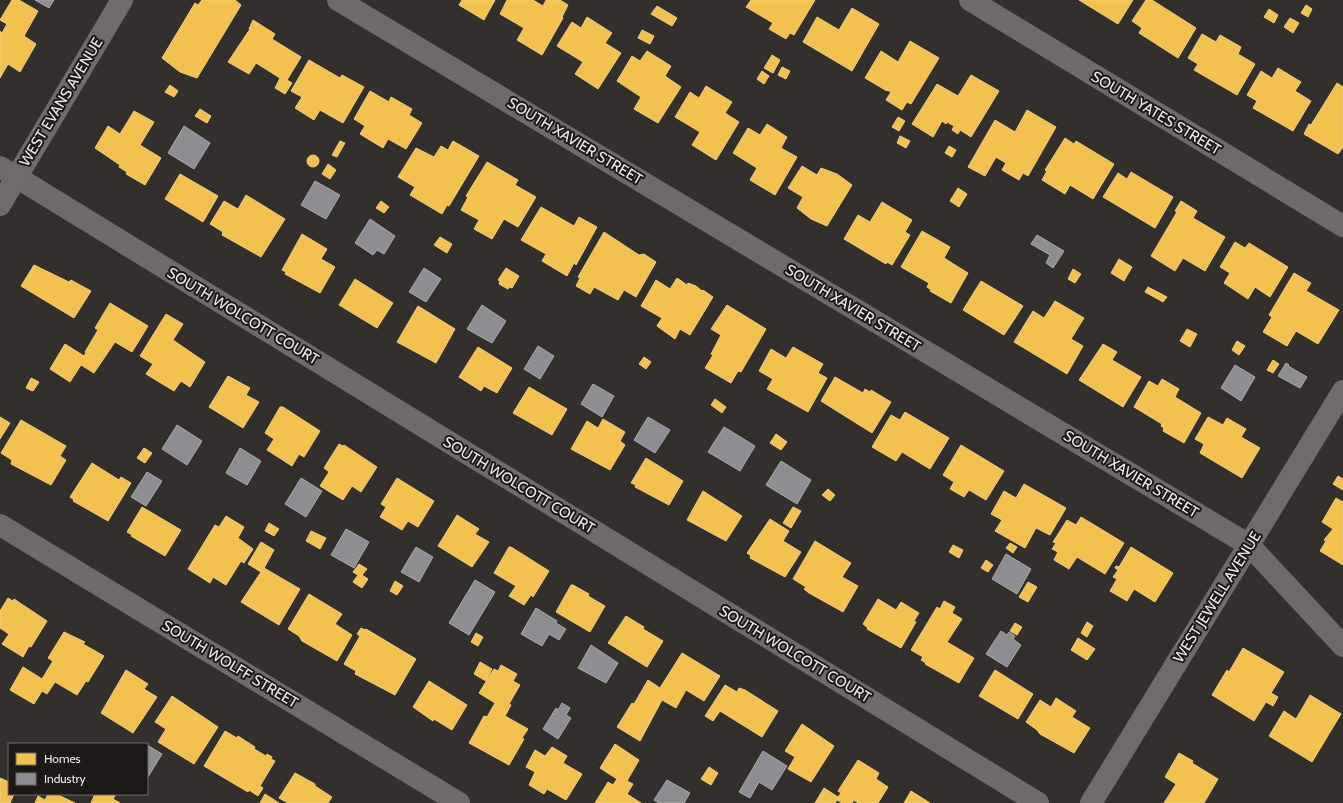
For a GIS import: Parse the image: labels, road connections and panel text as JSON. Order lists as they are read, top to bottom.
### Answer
{
  "streets": {
    "main road": ["WEST EVANS AVENUE", "WEST JEWELL AVENUE"],
    "street": [
      "SOUTH YATES STREET",
      "SOUTH XAVIER STREET",
      "SOUTH WOLCOTT COURT",
      "SOUTH WOLFF STREET"
    ]
  },
  "crossings": [
    ["WEST EVANS AVENUE", "SOUTH WOLCOTT COURT"],
    ["SOUTH XAVIER STREET", "WEST JEWELL AVENUE"]
  ],
  "legend": ["Homes", "Industry"]
}
